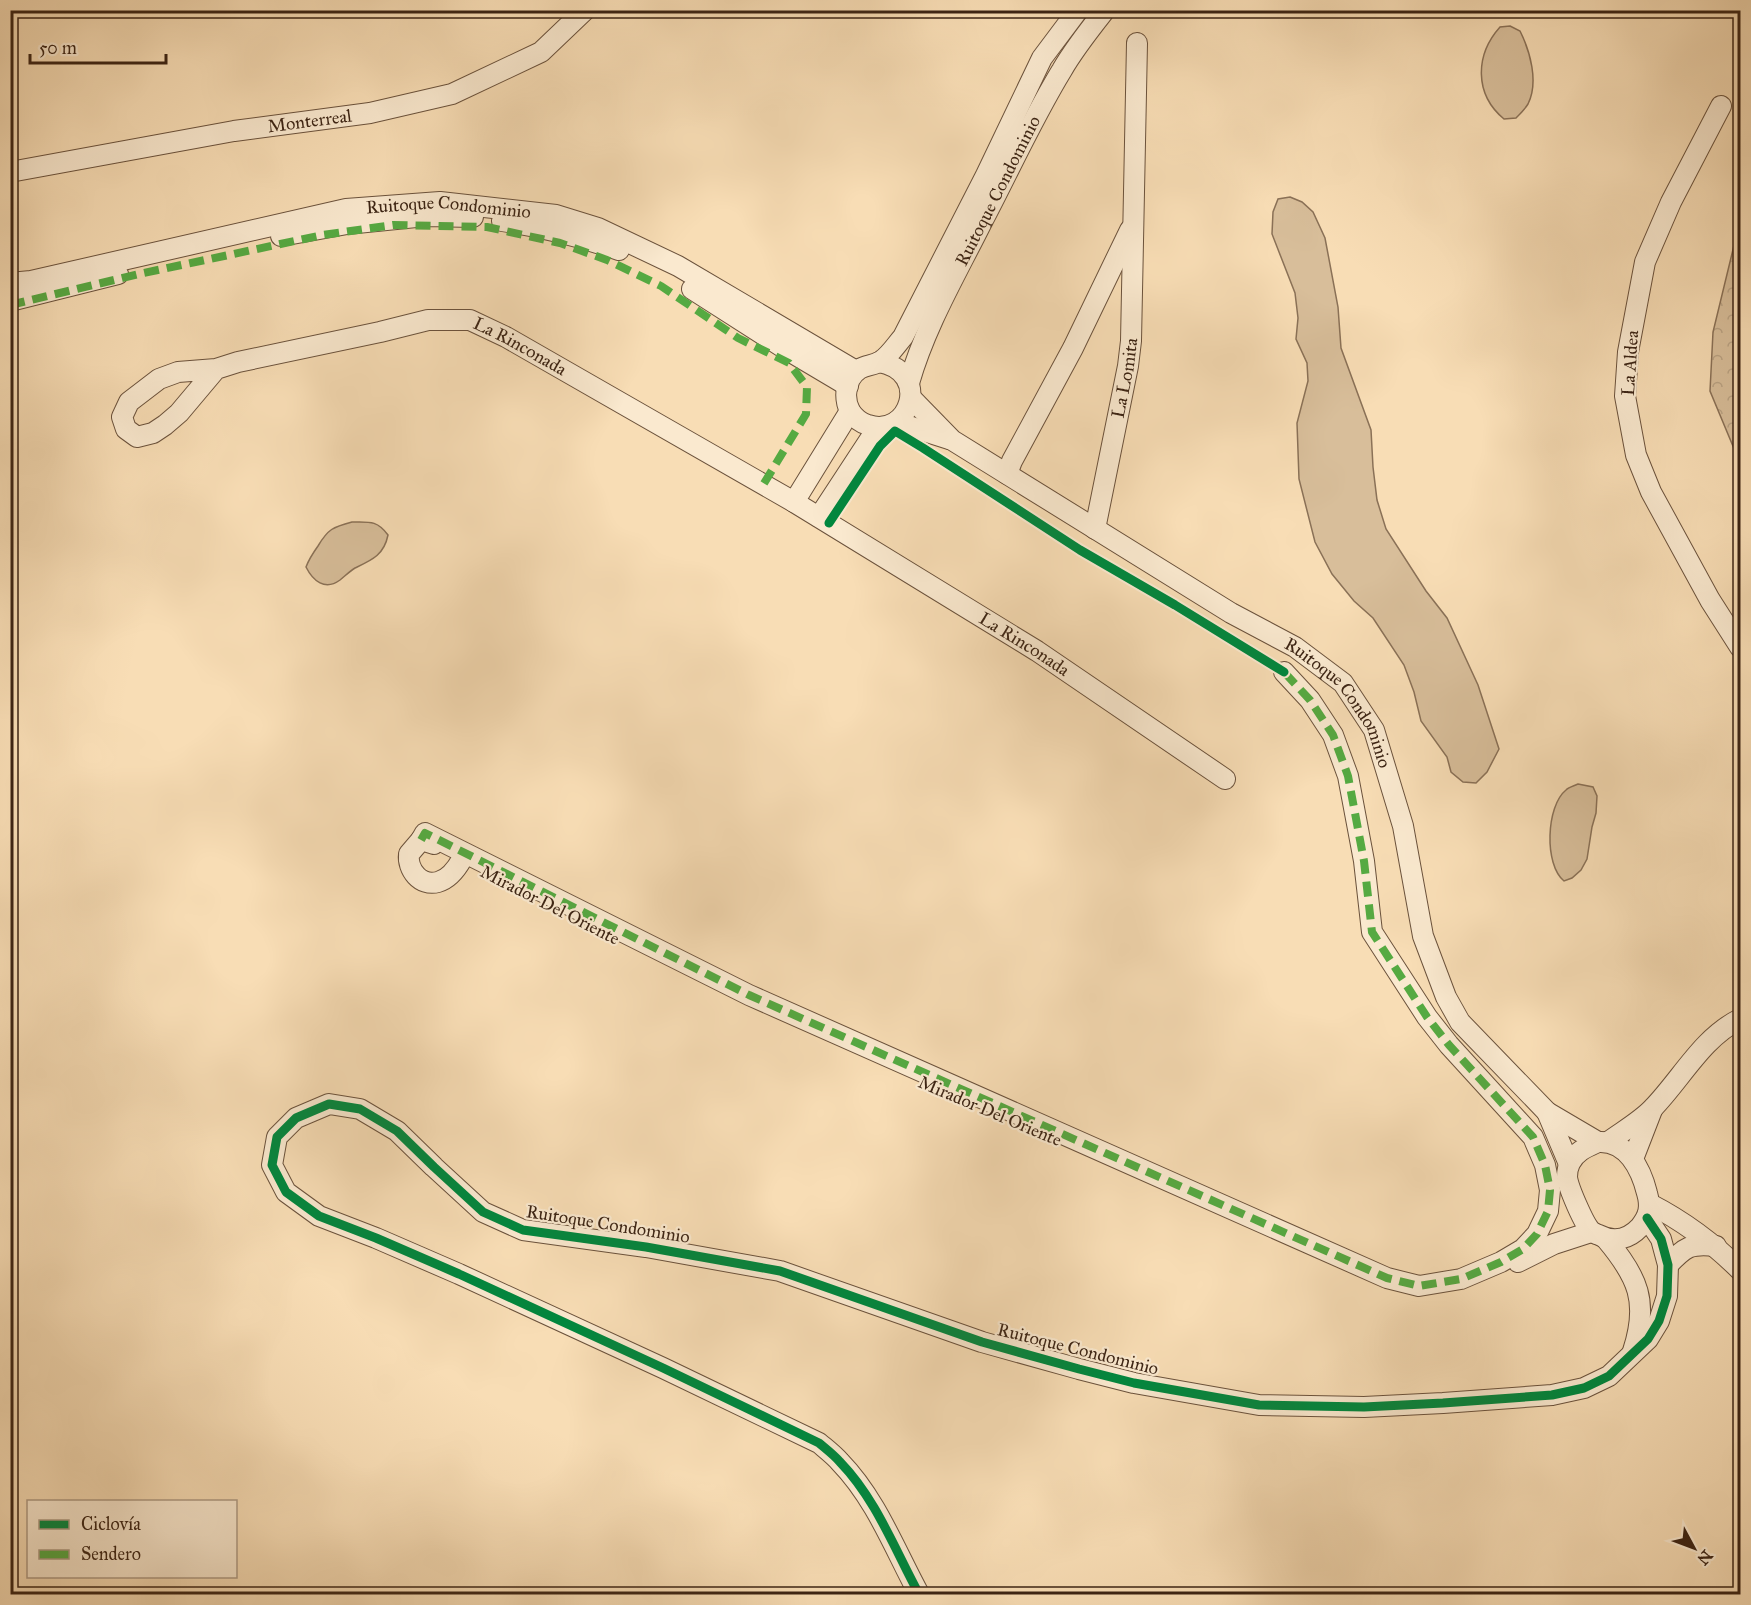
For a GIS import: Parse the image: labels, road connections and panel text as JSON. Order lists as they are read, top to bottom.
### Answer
{
  "streets": {
    "street": [
      "Monterreal",
      "Ruitoque Condominio",
      "La Rinconada",
      "La Aldea",
      "La Lomita",
      "Mirador Del Oriente"
    ]
  },
  "crossings": [
    ["Ruitoque Condominio", "La Lomita"],
    ["Ruitoque Condominio", "Mirador Del Oriente"]
  ],
  "legend": ["Ciclovía", "Sendero"],
  "scale_bar": "50 m",
  "north": "bottom right"
}
